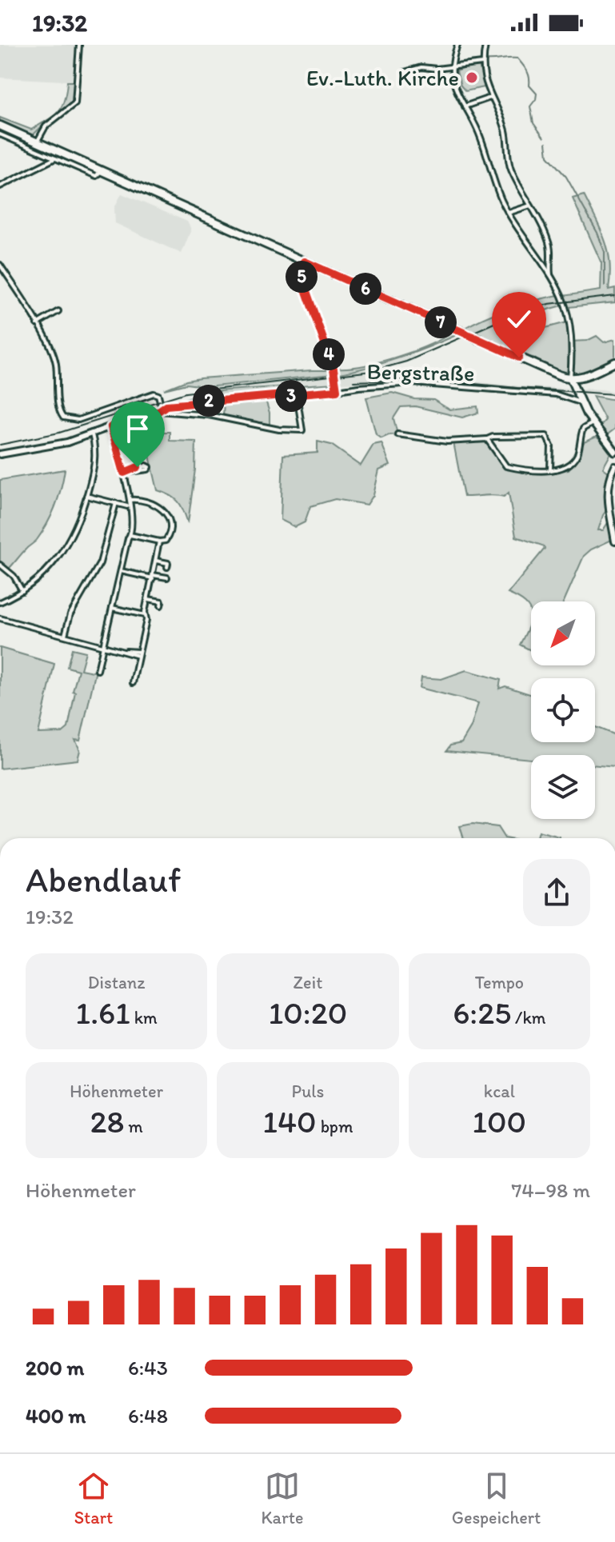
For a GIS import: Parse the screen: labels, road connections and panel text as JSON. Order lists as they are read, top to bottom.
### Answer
{
  "streets": {
    "street": ["Bergstraße"]
  },
  "places": ["Ev.-Luth. Kirche"],
  "north": "bottom left",
  "page": {
    "status": "19:32",
    "pins": [
      "5",
      "6",
      "7",
      "4",
      "3",
      "2"
    ],
    "heading": ["Abendlauf", "19:32"],
    "stats": [
      ["Distanz", "1.61 km"],
      ["Zeit", "10:20"],
      ["Tempo", "6:25 /km"],
      ["Höhenmeter", "28 m"],
      ["Puls", "140 bpm"],
      ["kcal", "100"]
    ],
    "chart": ["Höhenmeter", "74–98 m"],
    "list": [
      {
        "name": "200 m",
        "note": "6:43"
      },
      {
        "name": "400 m",
        "note": "6:48"
      }
    ],
    "tabs": ["Start", "Karte", "Gespeichert"]
  }
}
